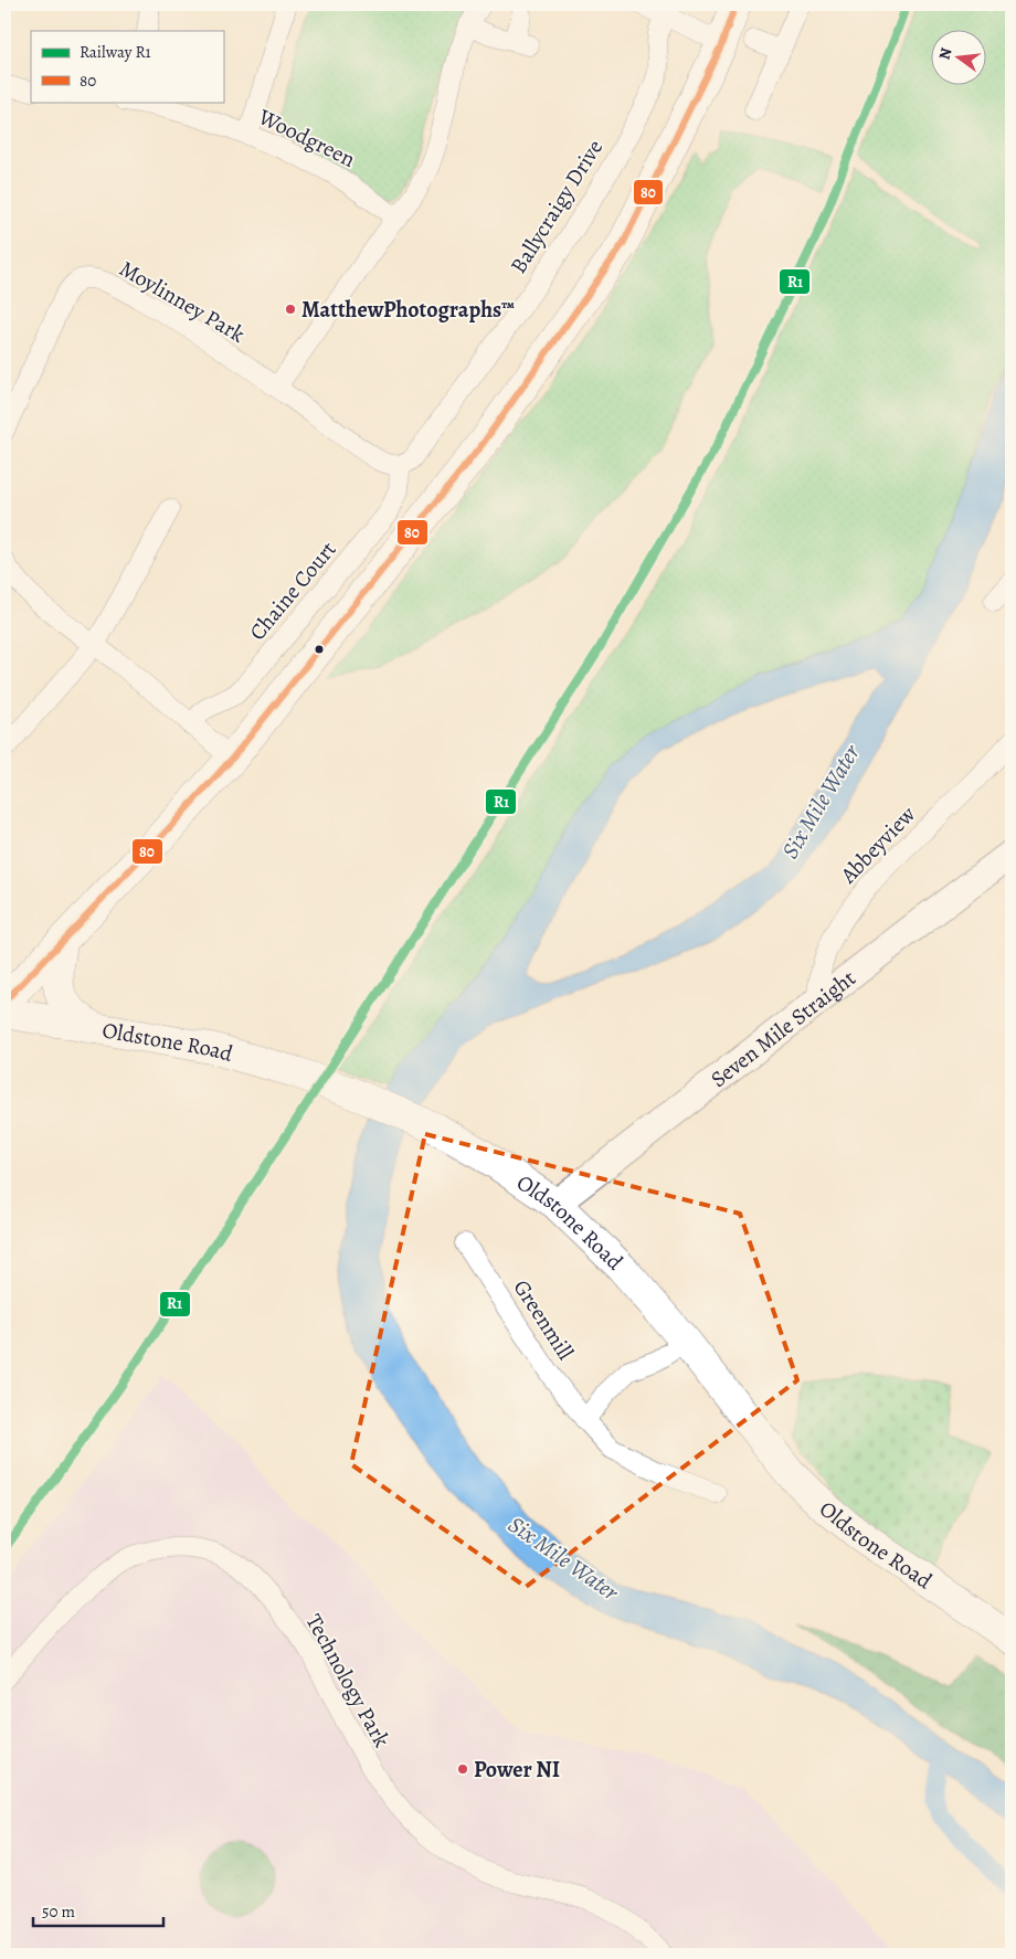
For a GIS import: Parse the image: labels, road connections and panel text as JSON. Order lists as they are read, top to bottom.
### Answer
{
  "streets": {
    "main road": ["Seven Mile Straight", "Oldstone Road"],
    "street": [
      "Woodgreen",
      "Ballycraigy Drive",
      "Moylinney Park",
      "Chaine Court",
      "Abbeyview",
      "Greenmill",
      "Technology Park"
    ]
  },
  "crossings": [
    ["Ballycraigy Drive", "Moylinney Park"],
    ["Ballycraigy Drive", "Chaine Court"],
    ["Moylinney Park", "Chaine Court"],
    ["Abbeyview", "Seven Mile Straight"],
    ["Seven Mile Straight", "Oldstone Road"]
  ],
  "water": ["Six Mile Water"],
  "places": ["MatthewPhotographs™", "Power NI"],
  "lines": ["rail line R1", "transit line 80"],
  "legend": ["Railway R1", "80"],
  "scale_bar": "50 m",
  "north": "left"
}
